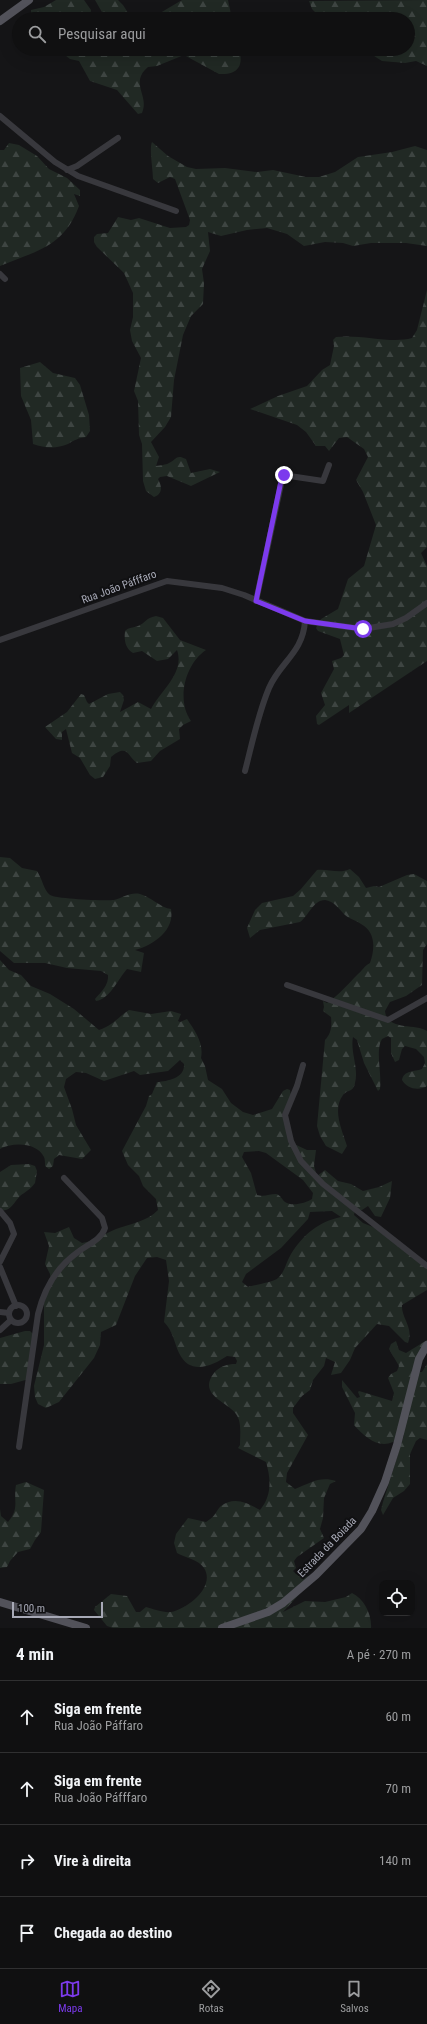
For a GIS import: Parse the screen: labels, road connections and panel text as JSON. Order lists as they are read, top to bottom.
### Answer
{
  "streets": {
    "main road": ["Estrada da Boiada"],
    "street": ["Rua João Páfffaro"]
  },
  "scale_bar": "100 m",
  "page": {
    "search": "Pesquisar aqui",
    "scale": "100 m",
    "heading": ["4 min", "A pé · 270 m"],
    "list": [
      ["Siga em frente", "Rua João Páffaro", "60 m"],
      ["Siga em frente", "Rua João Páfffaro", "70 m"],
      ["Vire à direita", "140 m"],
      "Chegada ao destino"
    ],
    "nav": ["Mapa", "Rotas", "Salvos"]
  }
}
